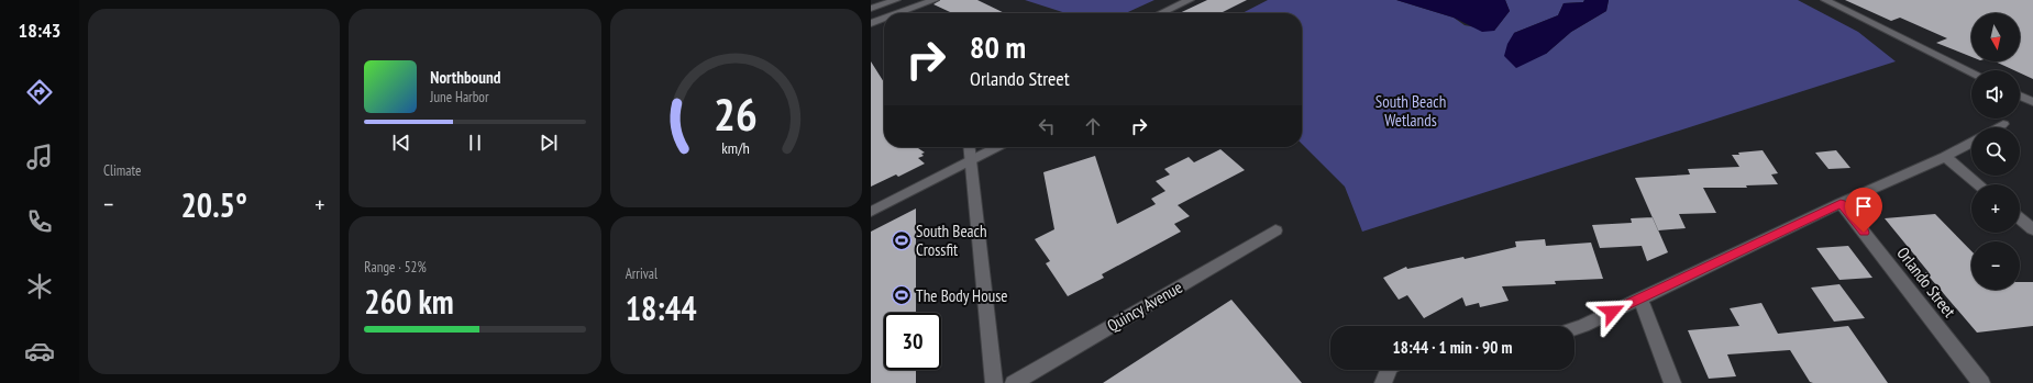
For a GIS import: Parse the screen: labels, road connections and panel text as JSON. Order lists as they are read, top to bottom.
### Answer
{
  "streets": {
    "street": ["Orlando Street", "Quincy Avenue"]
  },
  "parks": ["South Beach Wetlands"],
  "places": {
    "sports": ["South Beach Crossfit", "The Body House"]
  },
  "north": "bottom",
  "page": {
    "tabs": "18:43",
    "tile": [
      "Climate",
      ["Range · 52%", "260 km"],
      ["Arrival", "18:44"]
    ],
    "map_buttons": ["+", "−"],
    "turn": ["80 m", "Orlando Street"],
    "song": ["Northbound", "June Harbor"],
    "heat": ["−", "20.5°", "+"],
    "limit": "30",
    "trip": "18:44 · 1 min · 90 m",
    "gauge": ["26", "km/h"]
  }
}
